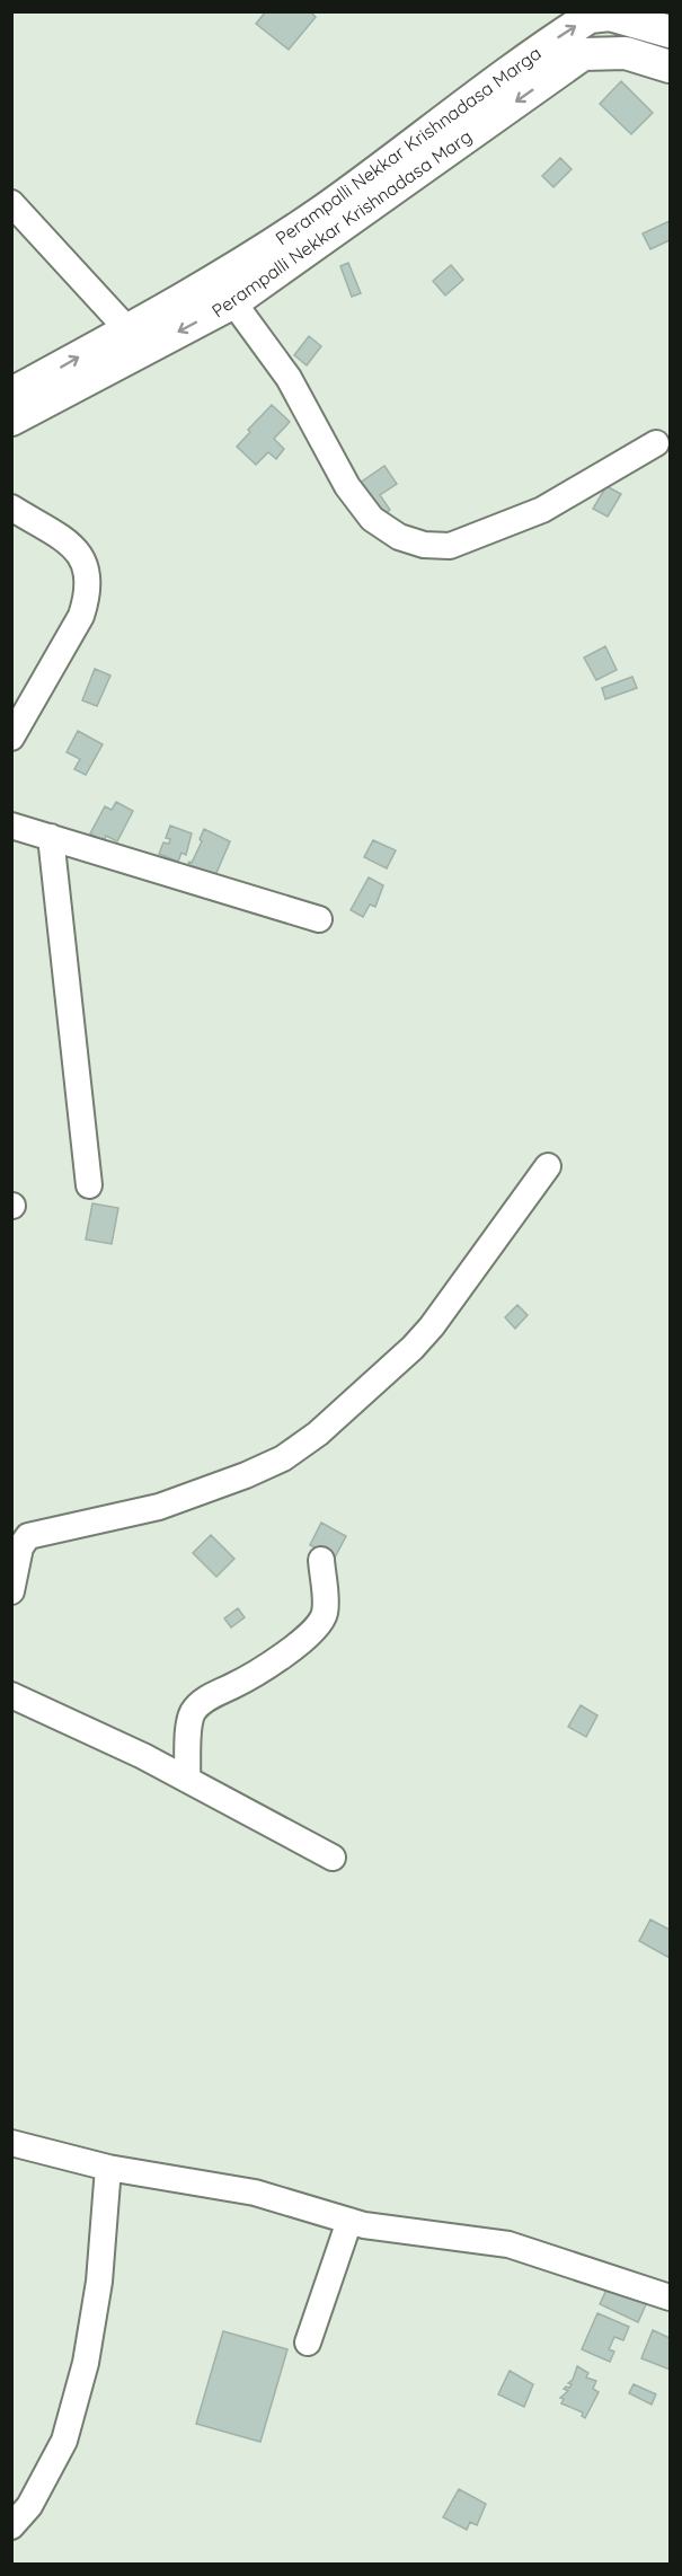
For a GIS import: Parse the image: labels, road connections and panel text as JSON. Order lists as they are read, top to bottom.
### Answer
{
  "streets": {
    "main road": ["Perampalli Nekkar Krishnadasa Marga", "Perampalli Nekkar Krishnadasa Marg"]
  },
  "one_way": ["Perampalli Nekkar Krishnadasa Marga", "Perampalli Nekkar Krishnadasa Marg"]
}
